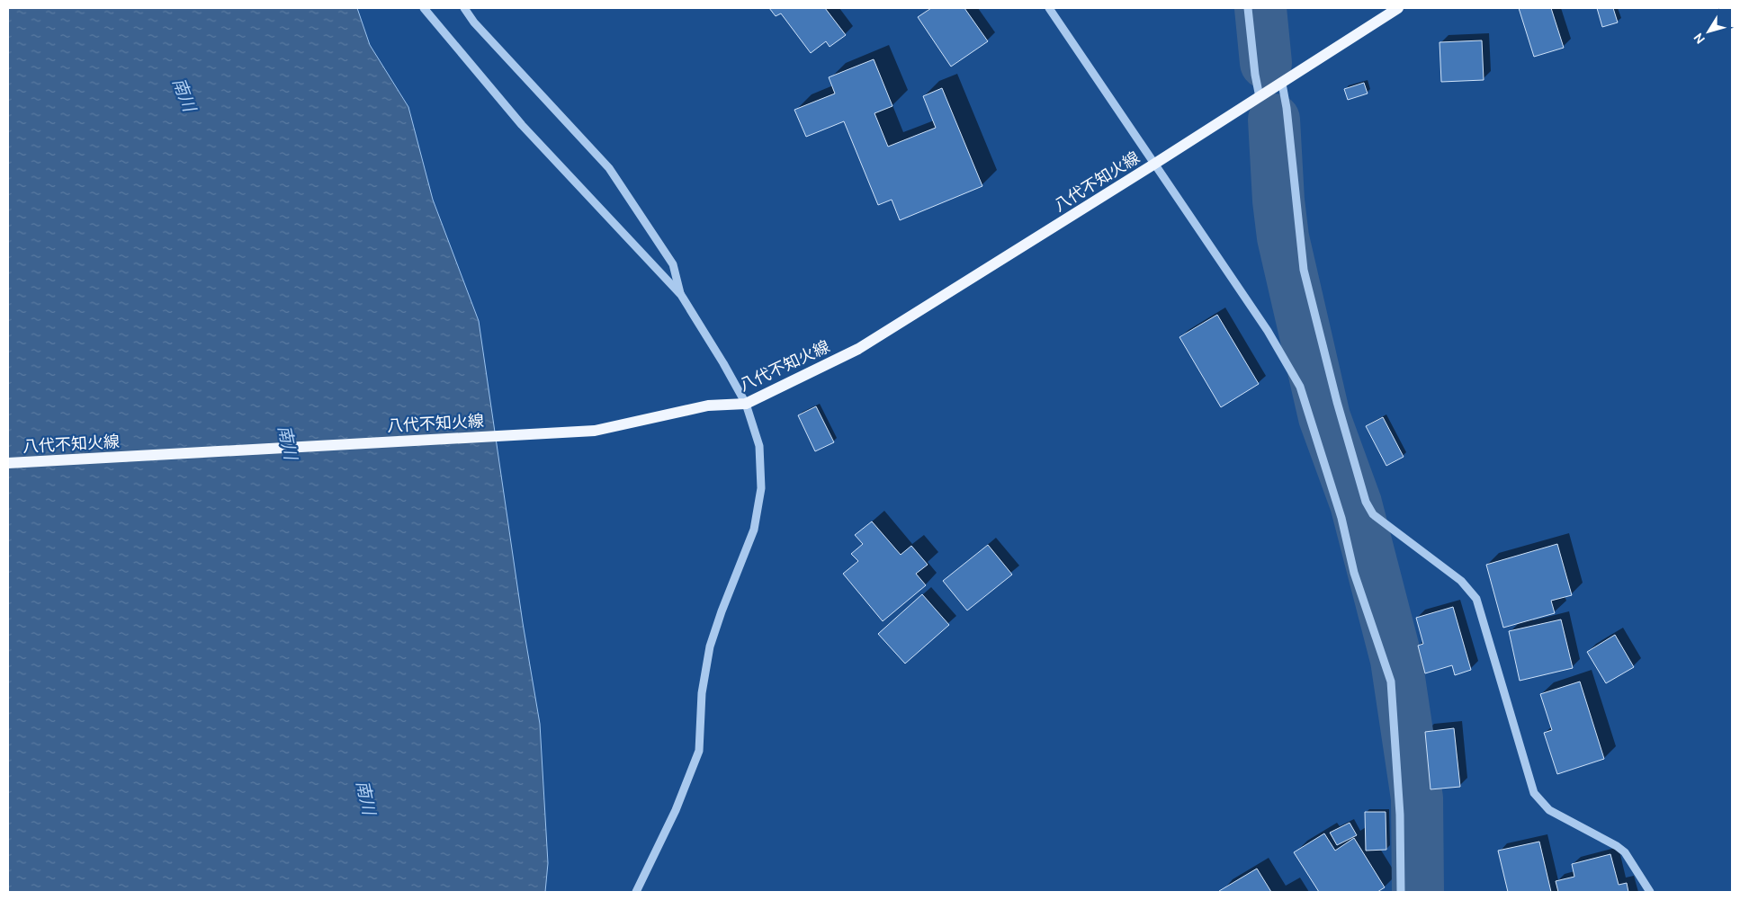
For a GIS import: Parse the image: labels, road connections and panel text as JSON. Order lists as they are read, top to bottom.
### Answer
{
  "streets": {
    "main road": ["八代不知火線"]
  },
  "water": ["南川"],
  "north": "bottom left"
}
